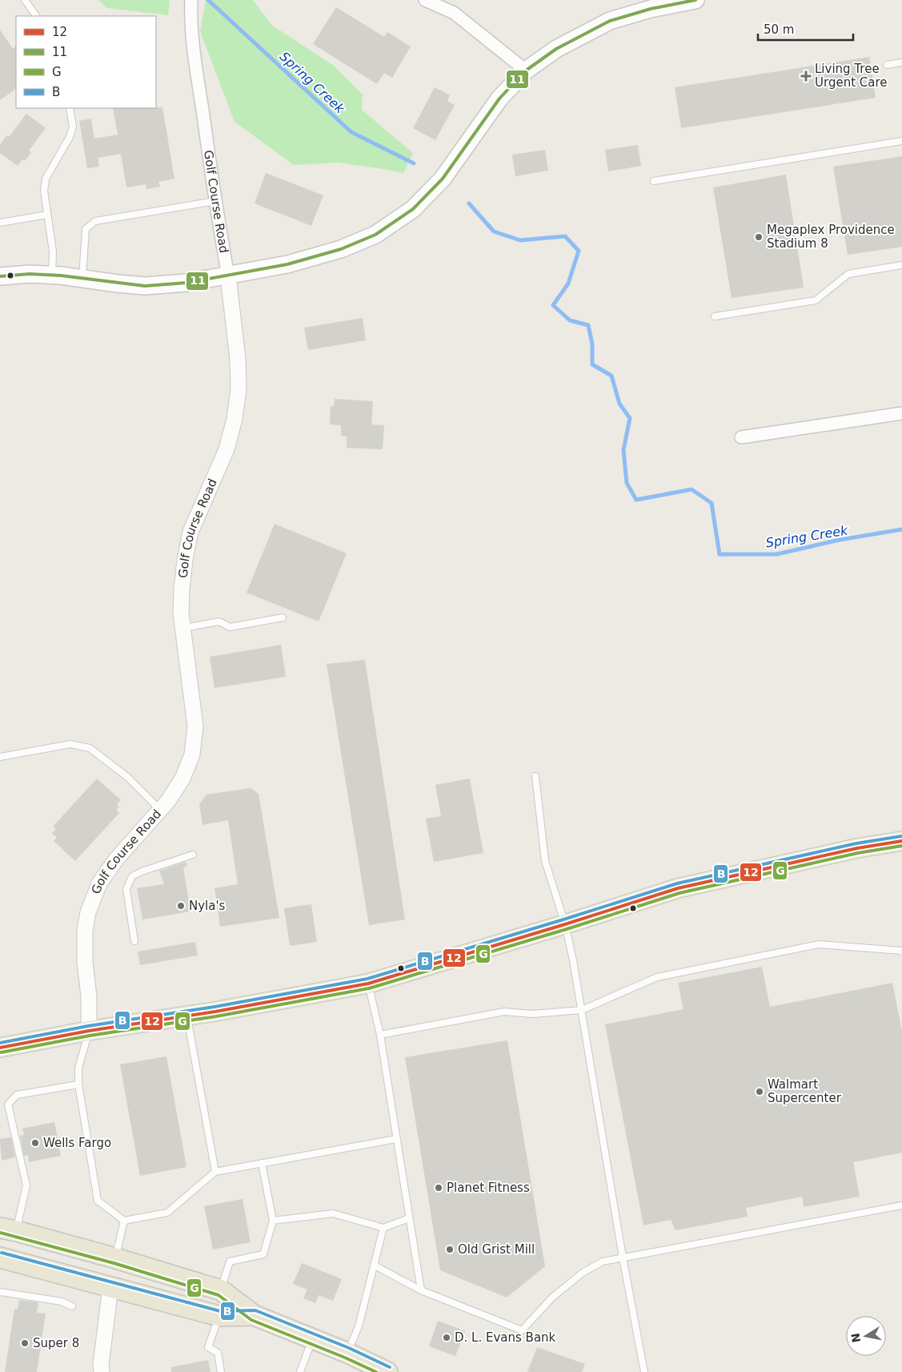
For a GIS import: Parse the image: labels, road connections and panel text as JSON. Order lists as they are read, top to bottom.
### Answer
{
  "streets": {
    "street": ["Golf Course Road"]
  },
  "water": ["Spring Creek"],
  "places": {
    "health": ["Living Tree Urgent Care"],
    "other": [
      "Megaplex Providence Stadium 8",
      "Nyla's",
      "Walmart Supercenter",
      "Wells Fargo",
      "Planet Fitness",
      "Old Grist Mill",
      "D. L. Evans Bank",
      "Super 8"
    ]
  },
  "lines": [
    "transit line 11",
    "transit line B",
    "transit line 12",
    "transit line G"
  ],
  "legend": [
    "12",
    "11",
    "G",
    "B"
  ],
  "scale_bar": "50 m",
  "north": "left"
}
